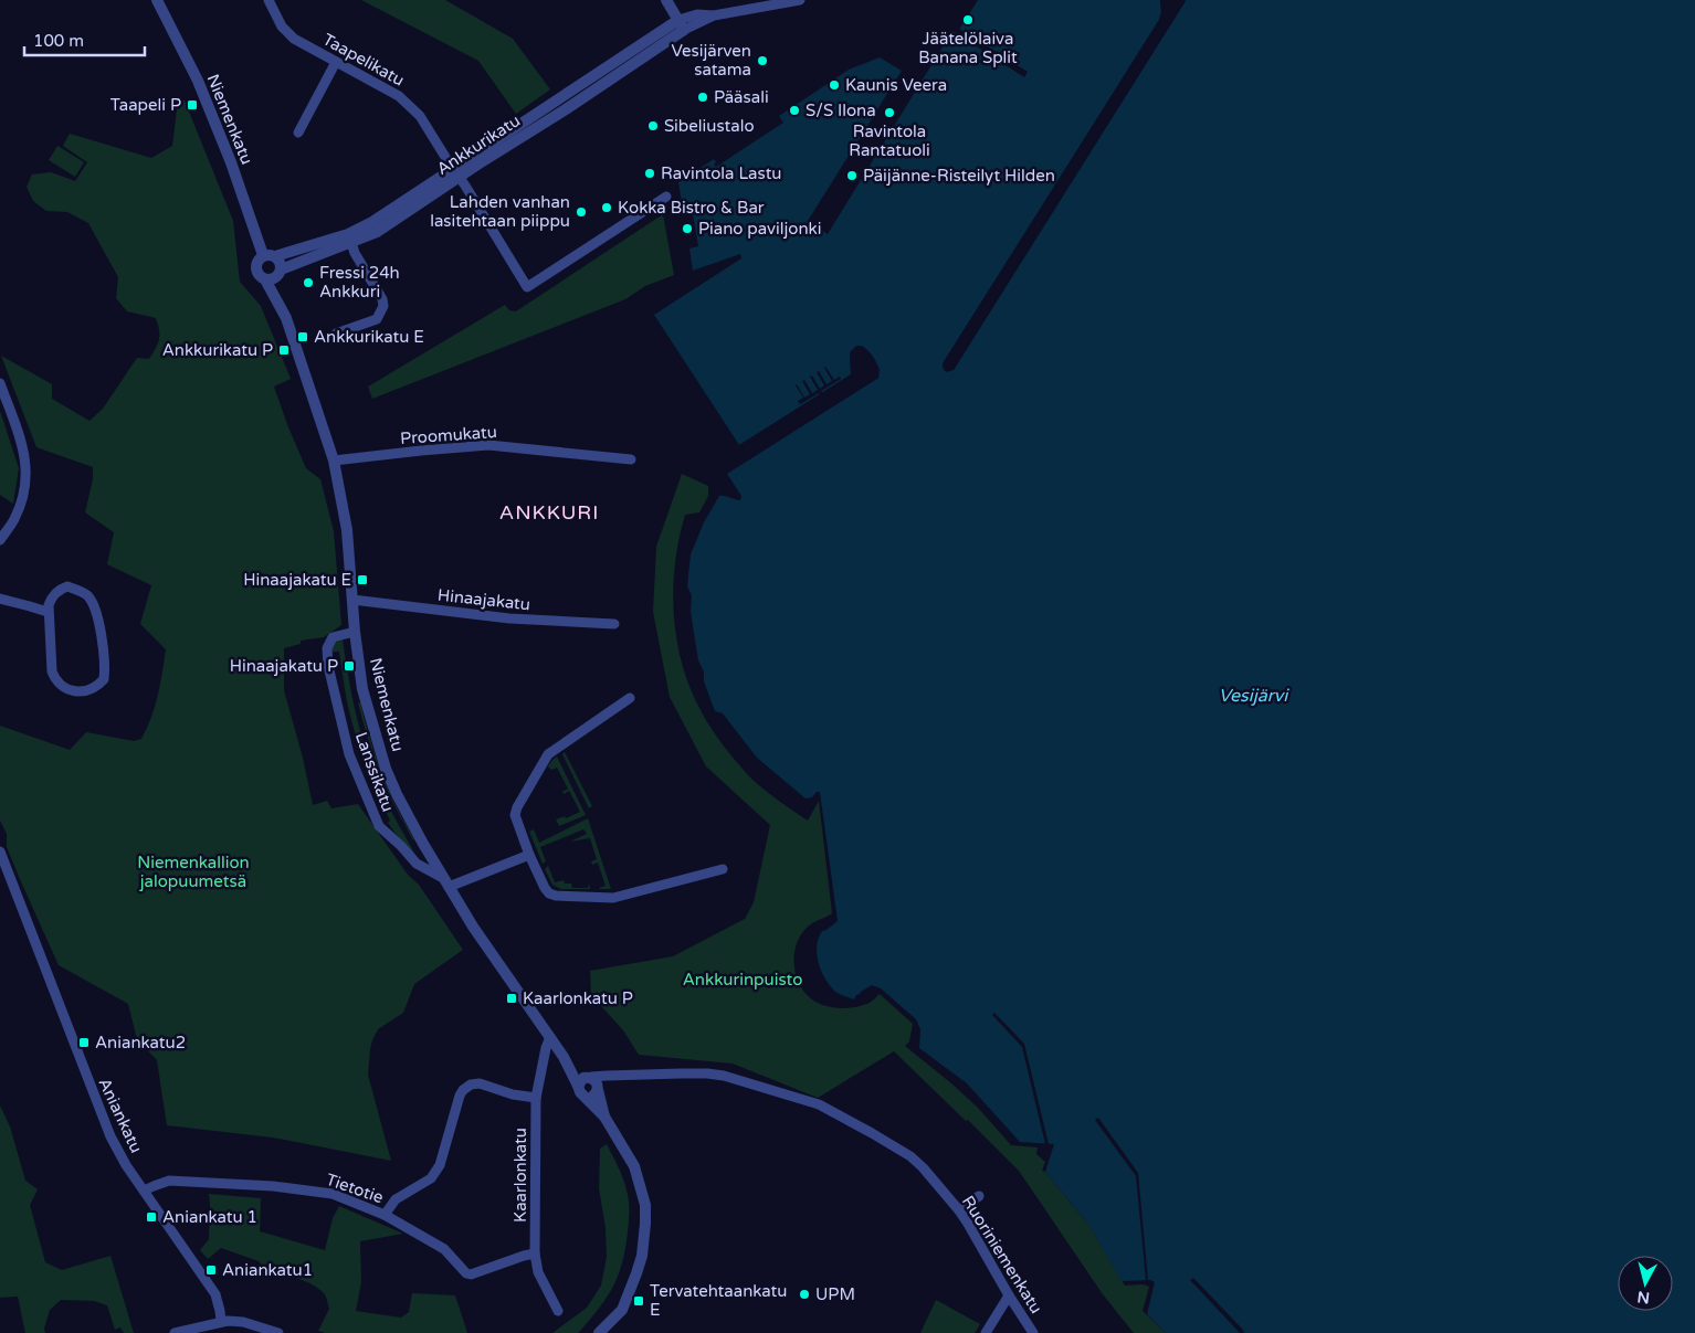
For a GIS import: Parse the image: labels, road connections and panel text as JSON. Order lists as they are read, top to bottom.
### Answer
{
  "streets": {
    "street": [
      "Taapelikatu",
      "Niemenkatu",
      "Ankkurikatu",
      "Proomukatu",
      "Hinaajakatu",
      "Lanssikatu",
      "Aniankatu",
      "Kaarlonkatu",
      "Tietotie",
      "Ruoriniemenkatu"
    ]
  },
  "crossings": [
    ["Taapelikatu", "Ankkurikatu"],
    ["Niemenkatu", "Ankkurikatu"],
    ["Niemenkatu", "Proomukatu"],
    ["Niemenkatu", "Hinaajakatu"],
    ["Niemenkatu", "Lanssikatu"],
    ["Niemenkatu", "Kaarlonkatu"],
    ["Niemenkatu", "Ruoriniemenkatu"],
    ["Aniankatu", "Tietotie"],
    ["Kaarlonkatu", "Tietotie"]
  ],
  "districts": ["ANKKURI"],
  "water": ["Vesijärvi"],
  "parks": ["Niemenkallion jalopuumetsä", "Ankkurinpuisto"],
  "places": {
    "other": [
      "Jäätelölaiva Banana Split",
      "Vesijärven satama",
      "Kaunis Veera",
      "Pääsali",
      "S/S Ilona",
      "Ravintola Rantatuoli",
      "Sibeliustalo",
      "Ravintola Lastu",
      "Päijänne-Risteilyt Hilden",
      "Kokka Bistro & Bar",
      "Lahden vanhan lasitehtaan piippu",
      "Piano paviljonki",
      "Fressi 24h Ankkuri",
      "UPM"
    ],
    "transit": [
      "Taapeli P",
      "Ankkurikatu E",
      "Ankkurikatu P",
      "Hinaajakatu E",
      "Hinaajakatu P",
      "Kaarlonkatu P",
      "Aniankatu2",
      "Aniankatu 1",
      "Aniankatu1",
      "Tervatehtaankatu E"
    ]
  },
  "scale_bar": "100 m",
  "north": "bottom"
}
